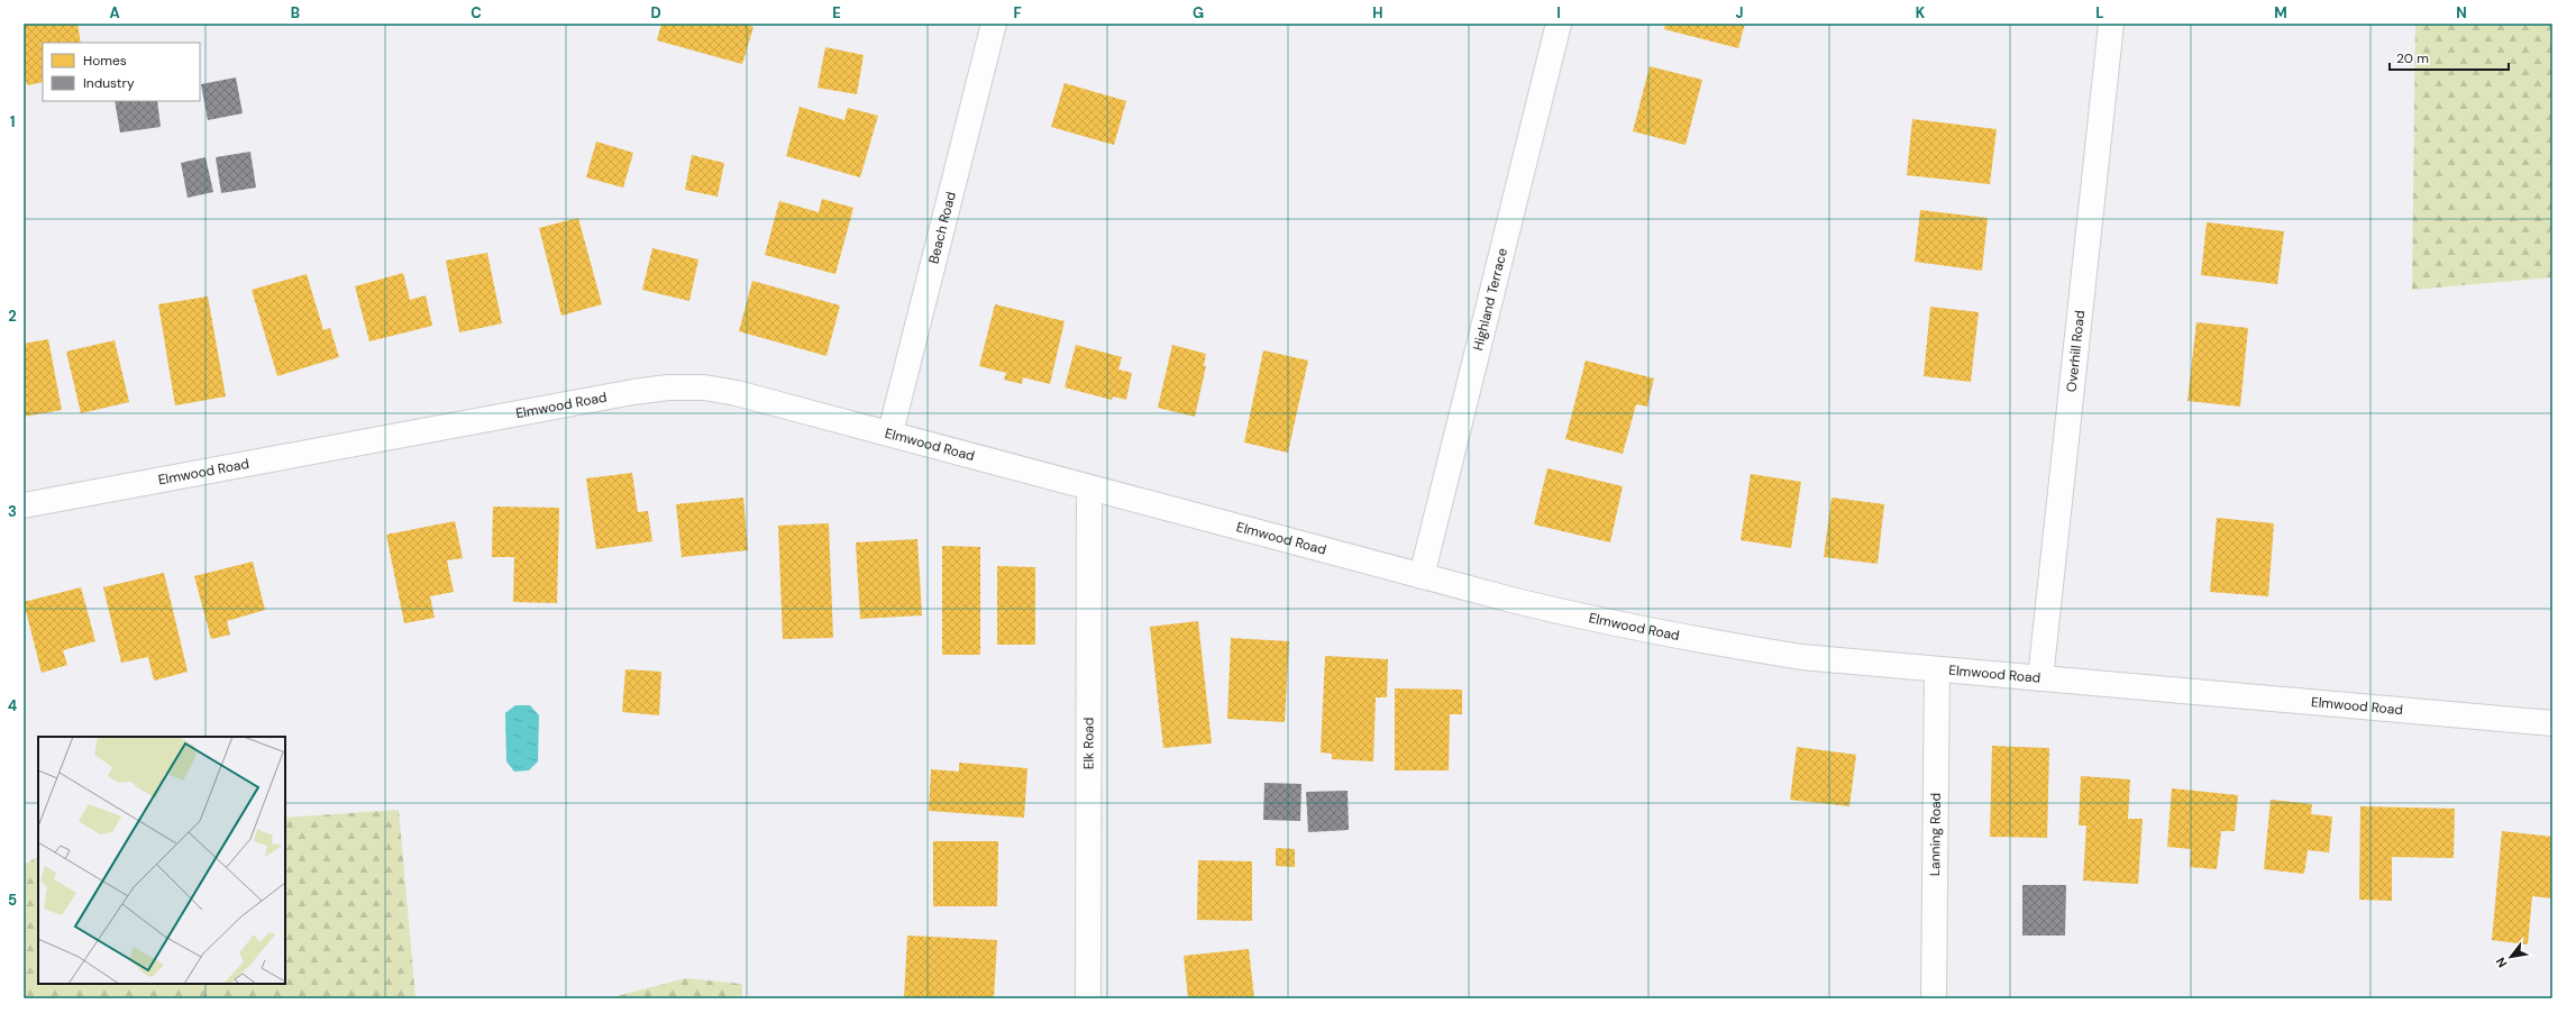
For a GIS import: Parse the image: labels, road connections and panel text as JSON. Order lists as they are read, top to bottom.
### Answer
{
  "streets": {
    "street": [
      "Beach Road",
      "Highland Terrace",
      "Overhill Road",
      "Elmwood Road",
      "Elk Road",
      "Lanning Road"
    ]
  },
  "crossings": [
    ["Beach Road", "Elmwood Road"],
    ["Highland Terrace", "Elmwood Road"],
    ["Overhill Road", "Elmwood Road"],
    ["Elmwood Road", "Elk Road"],
    ["Elmwood Road", "Lanning Road"]
  ],
  "legend": ["Homes", "Industry"],
  "scale_bar": "20 m",
  "north": "bottom left",
  "grid": {
    "columns": [
      "A",
      "B",
      "C",
      "D",
      "E",
      "F",
      "G",
      "H",
      "I",
      "J",
      "K",
      "L",
      "M",
      "N"
    ],
    "rows": [
      "1",
      "2",
      "3",
      "4",
      "5"
    ]
  }
}
